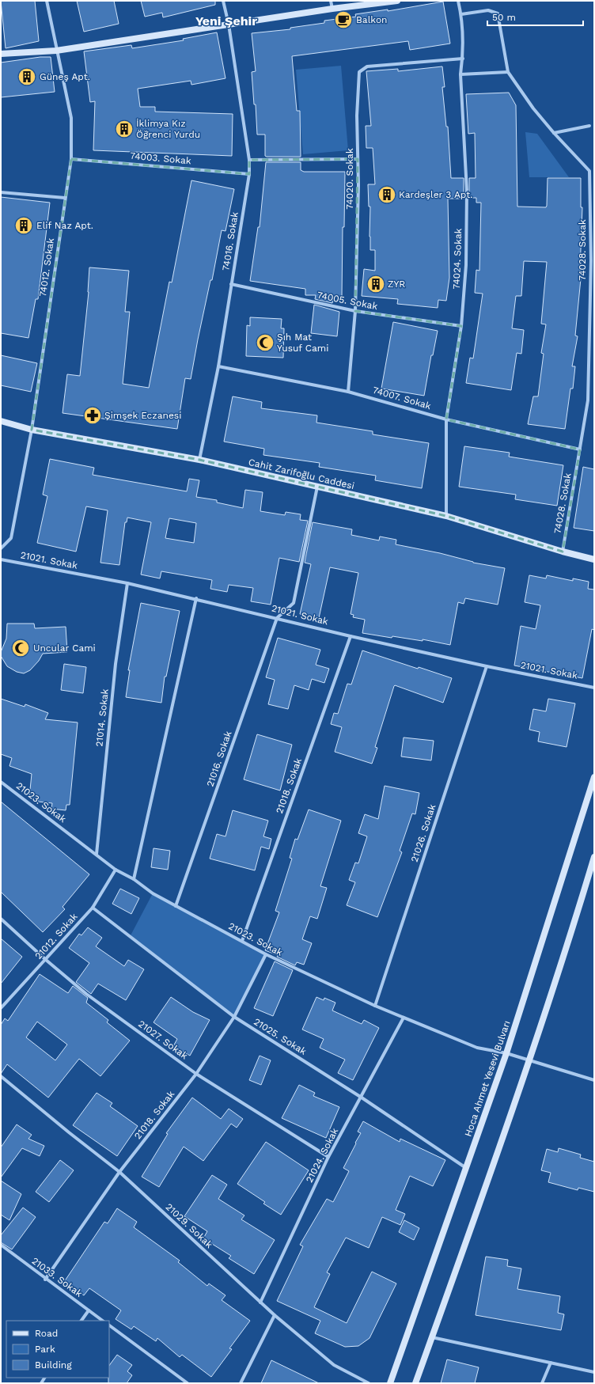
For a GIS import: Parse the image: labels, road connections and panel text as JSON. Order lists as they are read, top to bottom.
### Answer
{
  "streets": {
    "main road": ["Cahit Zarifoğlu Caddesi", "Hoca Ahmet Yesevi Bulvarı"],
    "street": [
      "74003. Sokak",
      "74020. Sokak",
      "74016. Sokak",
      "74028. Sokak",
      "74024. Sokak",
      "74012. Sokak",
      "74005. Sokak",
      "74007. Sokak",
      "21021. Sokak",
      "21014. Sokak",
      "21016. Sokak",
      "21018. Sokak",
      "21023. Sokak",
      "21026. Sokak",
      "21012. Sokak",
      "21025. Sokak",
      "21027. Sokak",
      "21024. Sokak",
      "21029. Sokak",
      "21033. Sokak"
    ]
  },
  "crossings": [
    ["74003. Sokak", "74016. Sokak"],
    ["74003. Sokak", "74012. Sokak"],
    ["74020. Sokak", "74024. Sokak"],
    ["74020. Sokak", "74005. Sokak"],
    ["74020. Sokak", "74007. Sokak"],
    ["74016. Sokak", "74005. Sokak"],
    ["74016. Sokak", "74007. Sokak"],
    ["74016. Sokak", "Cahit Zarifoğlu Caddesi"],
    ["74028. Sokak", "74024. Sokak"],
    ["74028. Sokak", "74007. Sokak"],
    ["74028. Sokak", "Cahit Zarifoğlu Caddesi"],
    ["74024. Sokak", "74005. Sokak"],
    ["74024. Sokak", "74007. Sokak"],
    ["74024. Sokak", "Cahit Zarifoğlu Caddesi"],
    ["74012. Sokak", "Cahit Zarifoğlu Caddesi"],
    ["21021. Sokak", "21014. Sokak"],
    ["21021. Sokak", "21016. Sokak"],
    ["21021. Sokak", "21018. Sokak"],
    ["21021. Sokak", "21026. Sokak"],
    ["21014. Sokak", "21023. Sokak"],
    ["21016. Sokak", "21023. Sokak"],
    ["21018. Sokak", "21023. Sokak"],
    ["21018. Sokak", "21025. Sokak"],
    ["21018. Sokak", "21027. Sokak"],
    ["21018. Sokak", "21029. Sokak"],
    ["21018. Sokak", "21033. Sokak"],
    ["21023. Sokak", "21026. Sokak"],
    ["21023. Sokak", "21012. Sokak"],
    ["21023. Sokak", "Hoca Ahmet Yesevi Bulvarı"],
    ["21023. Sokak", "21024. Sokak"],
    ["21012. Sokak", "21025. Sokak"],
    ["21012. Sokak", "21027. Sokak"],
    ["21025. Sokak", "Hoca Ahmet Yesevi Bulvarı"],
    ["21025. Sokak", "21024. Sokak"],
    ["21027. Sokak", "21024. Sokak"],
    ["21024. Sokak", "21029. Sokak"]
  ],
  "districts": ["Yeni Şehir"],
  "places": {
    "cafe": ["Balkon"],
    "building": [
      "Güneş Apt.",
      "İklimya Kız Öğrenci Yurdu",
      "Kardeşler 3 Apt.",
      "Elif Naz Apt.",
      "ZYR"
    ],
    "mosque": ["Şıh Mat Yusuf Cami", "Uncular Cami"],
    "pharmacy": ["Şimşek Eczanesi"]
  },
  "legend": ["Road", "Park", "Building"],
  "scale_bar": "50 m"
}
